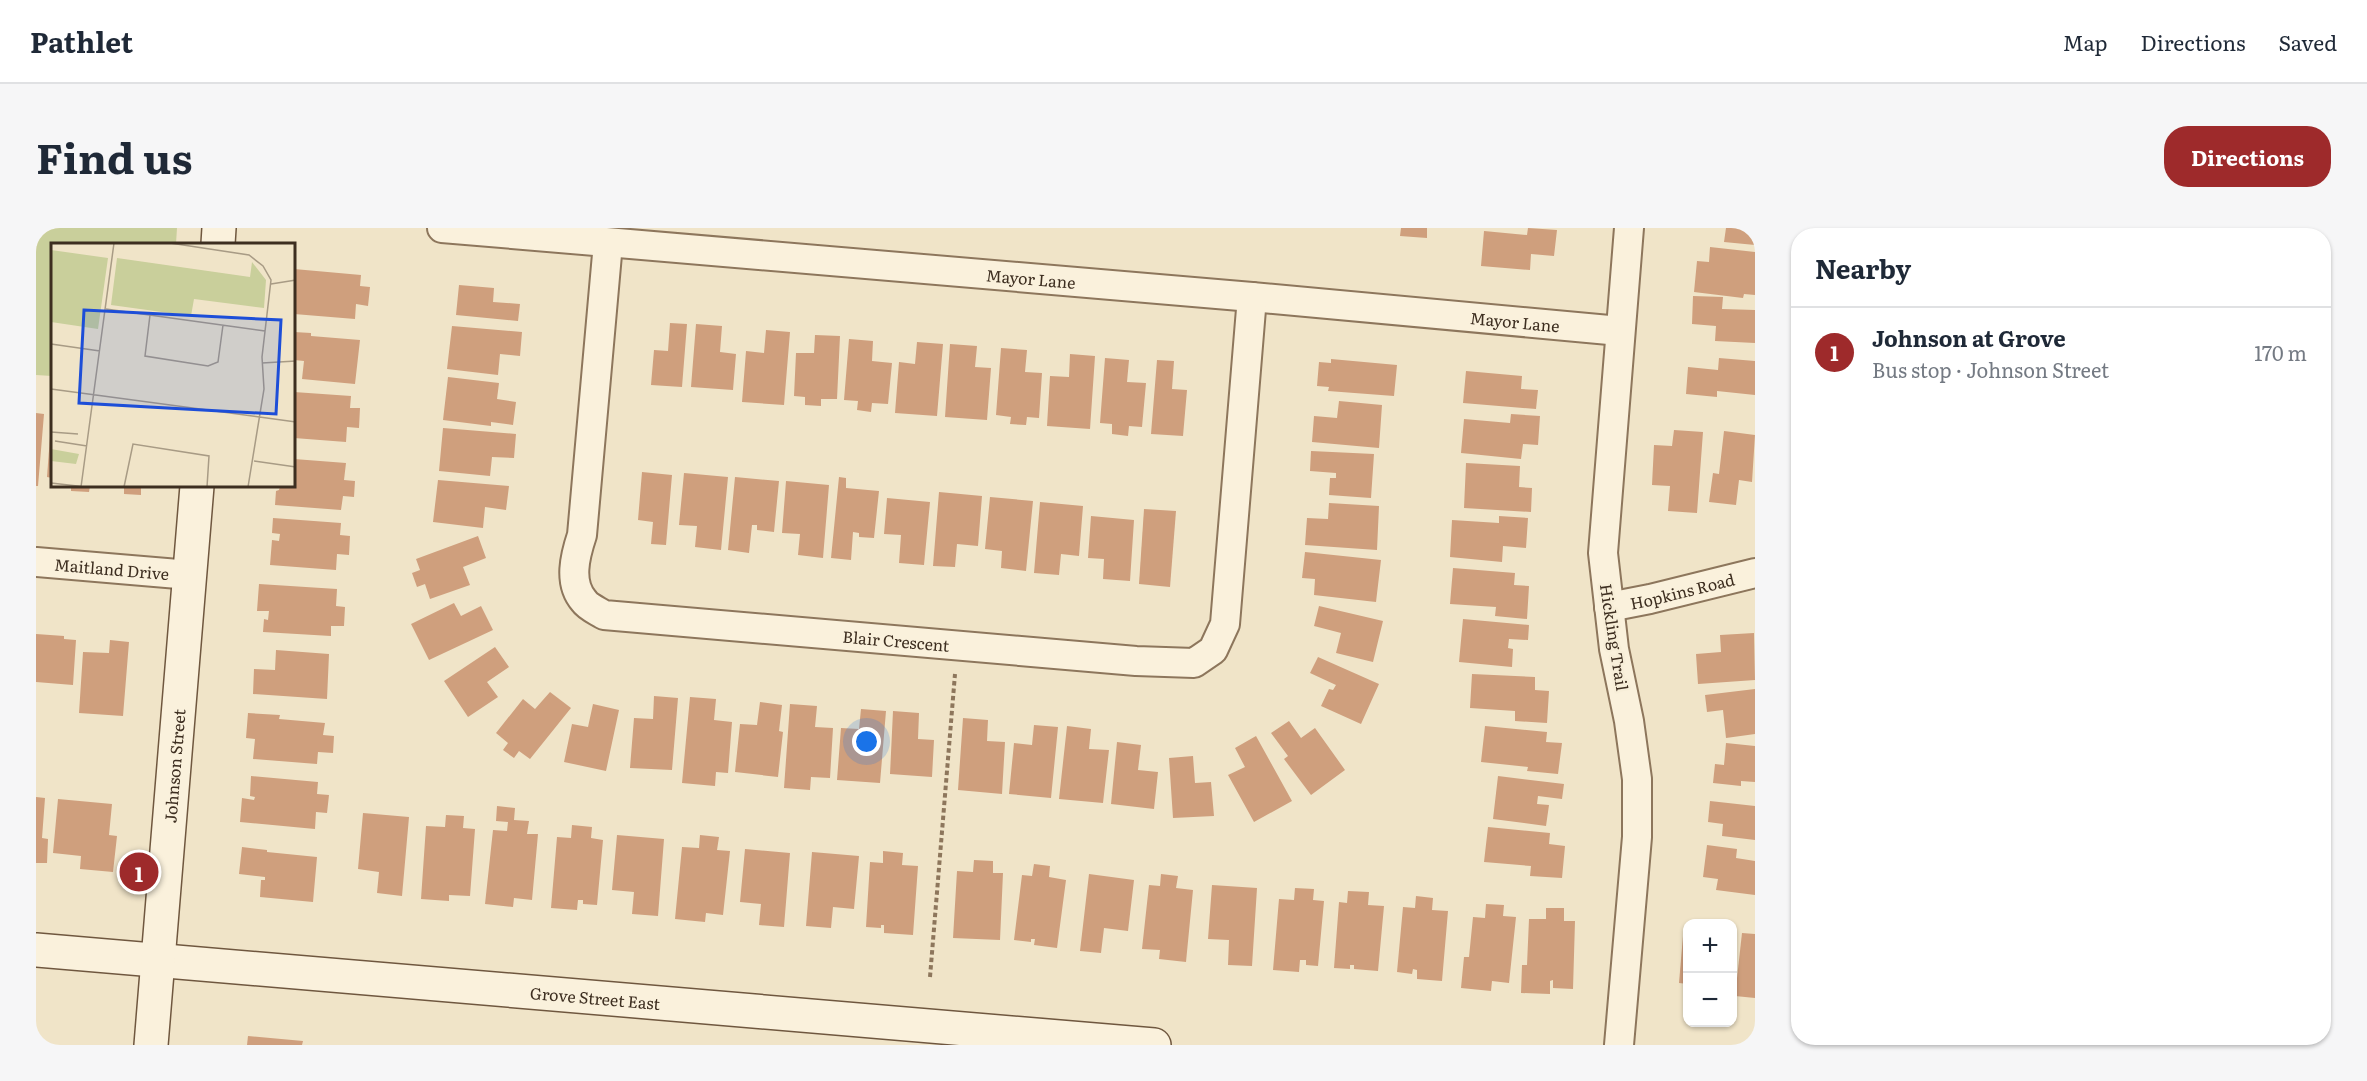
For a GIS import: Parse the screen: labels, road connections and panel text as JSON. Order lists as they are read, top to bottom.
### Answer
{
  "streets": {
    "street": [
      "Mayor Lane",
      "Maitland Drive",
      "Hopkins Road",
      "Hickling Trail",
      "Blair Crescent",
      "Johnson Street",
      "Grove Street East"
    ]
  },
  "crossings": [
    ["Mayor Lane", "Hickling Trail"],
    ["Mayor Lane", "Blair Crescent"],
    ["Maitland Drive", "Johnson Street"],
    ["Hopkins Road", "Hickling Trail"],
    ["Johnson Street", "Grove Street East"]
  ],
  "page": {
    "header": "Pathlet",
    "nav": ["Map", "Directions", "Saved"],
    "title": "Find us",
    "buttons": "Directions",
    "heading": "Nearby",
    "list": [
      {
        "mark": "1",
        "name": "Johnson at Grove",
        "note": "Bus stop · Johnson Street",
        "value": "170 m"
      }
    ],
    "pins": "1",
    "map_buttons": ["+", "−"]
  }
}
